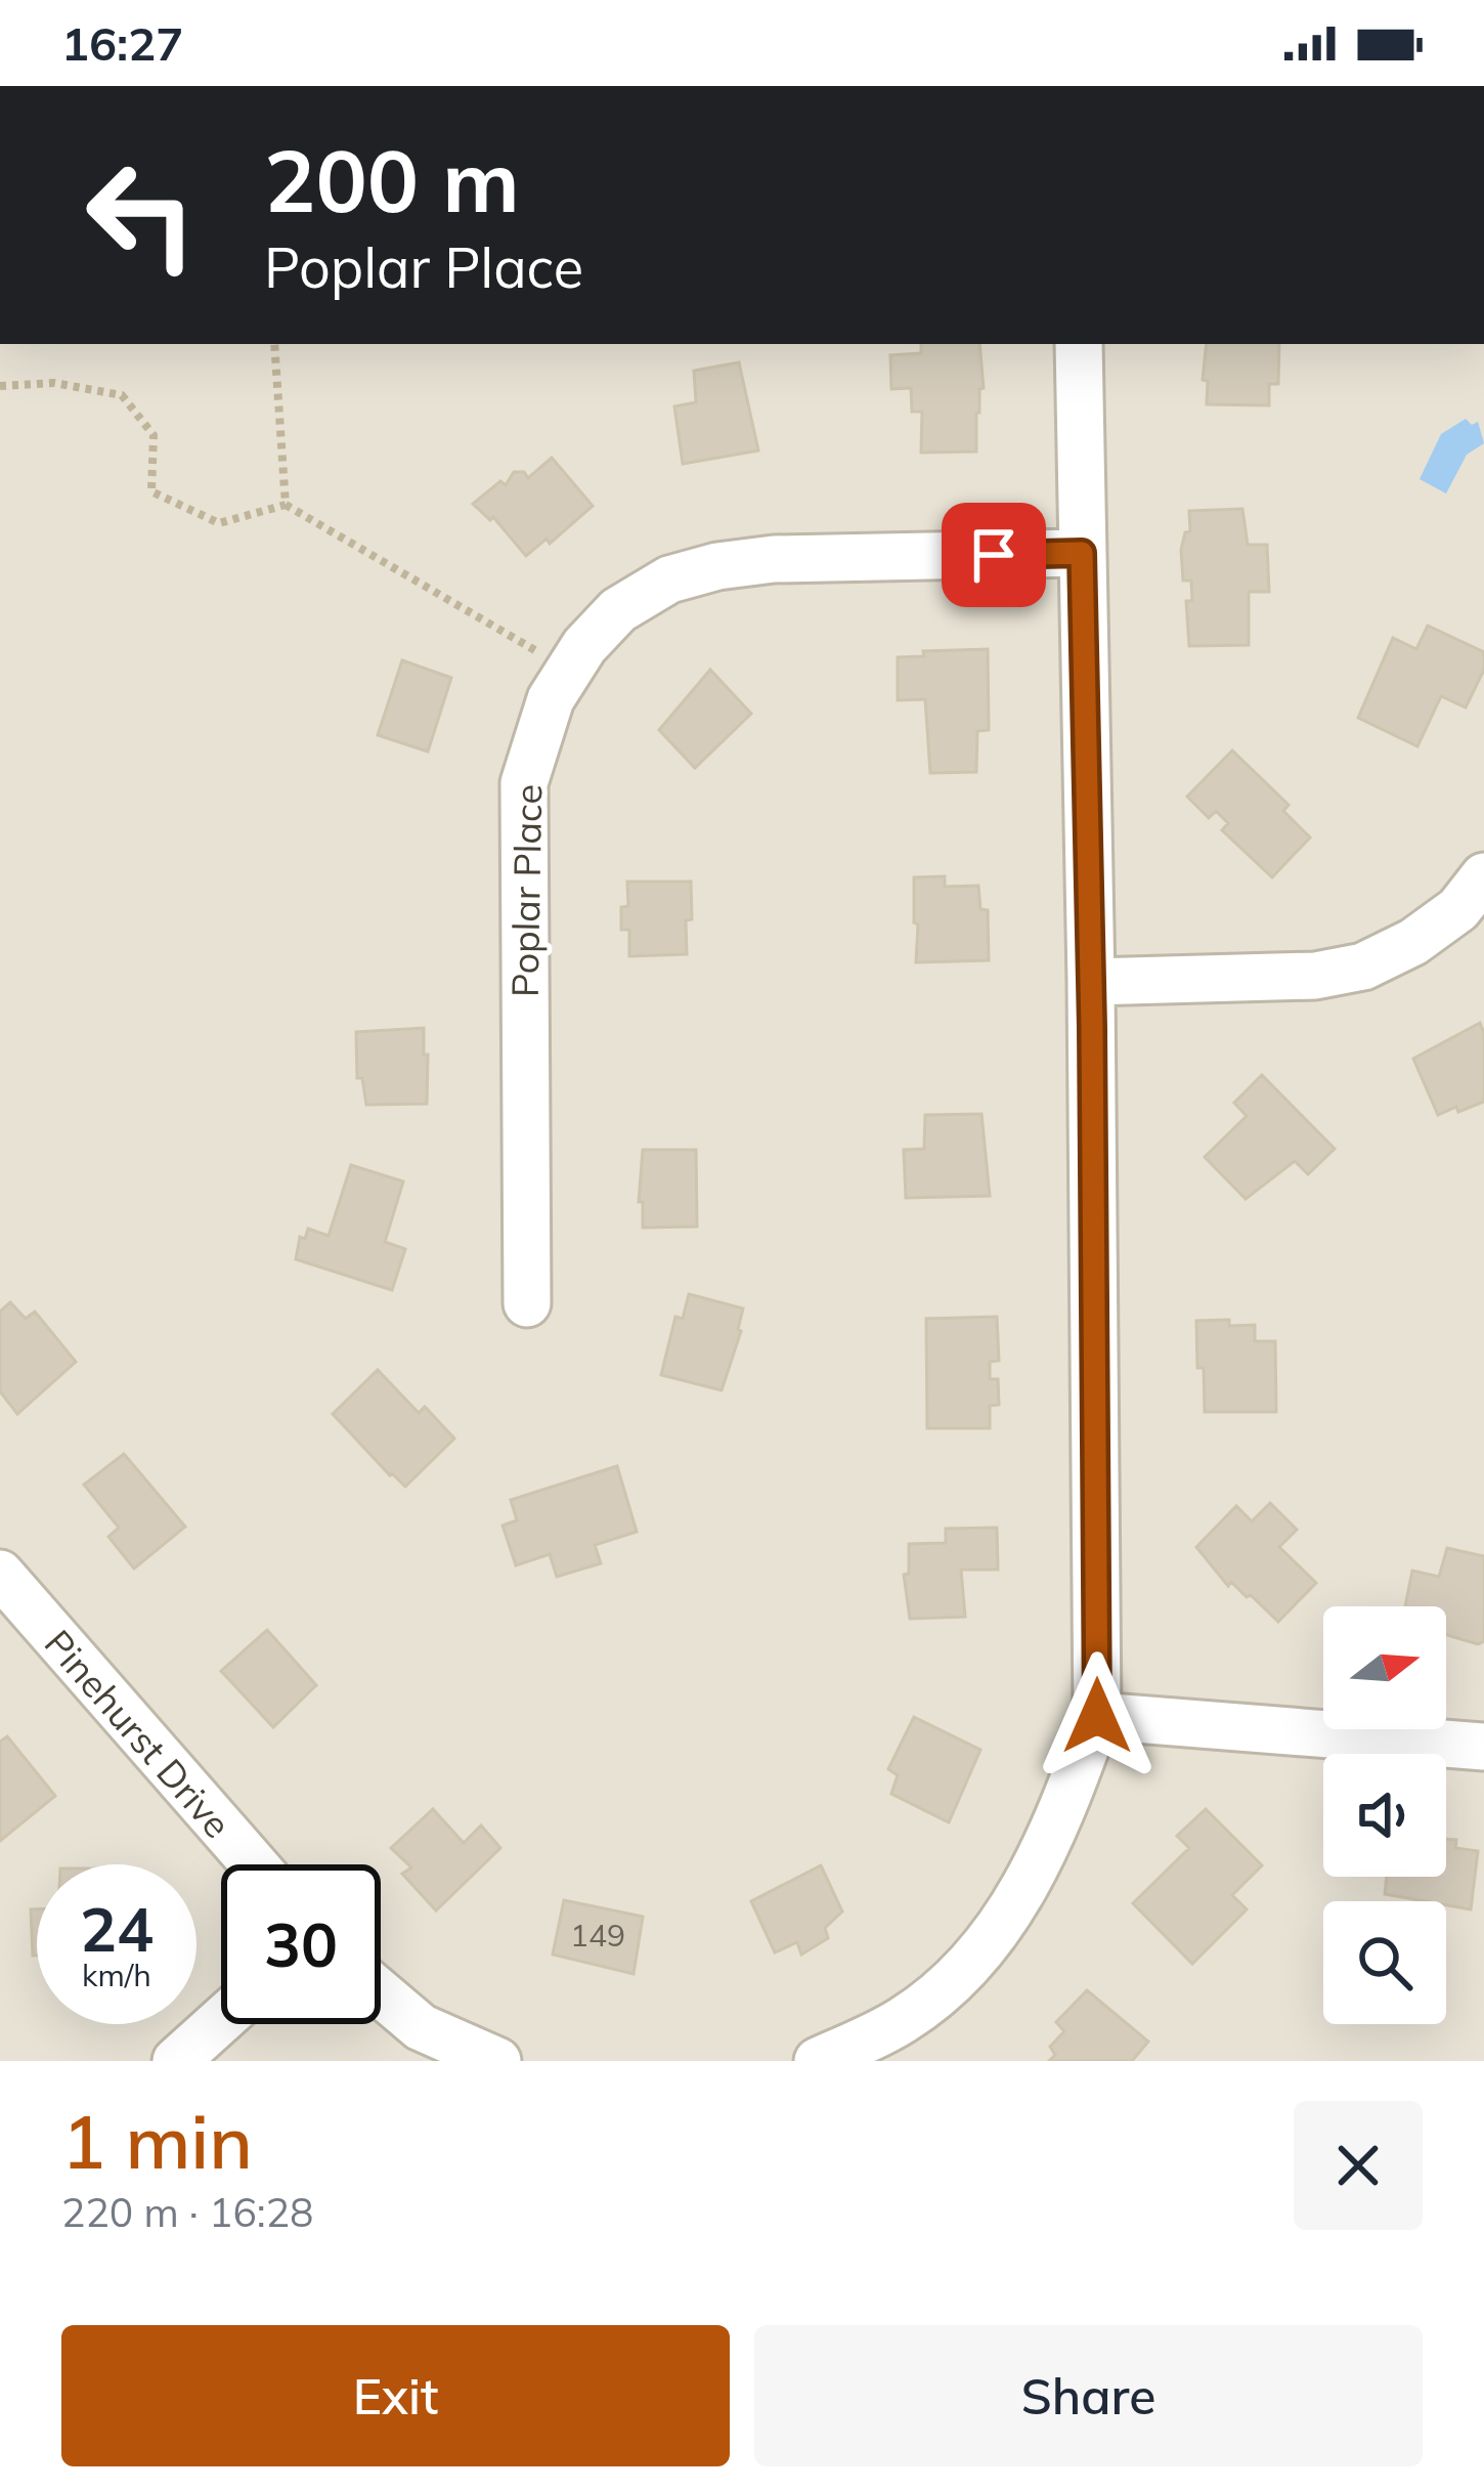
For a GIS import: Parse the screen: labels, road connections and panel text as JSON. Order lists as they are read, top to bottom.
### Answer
{
  "streets": {
    "street": ["Poplar Place", "Pinehurst Drive"]
  },
  "house_numbers": ["149"],
  "north": "right",
  "page": {
    "status": "16:27",
    "turn": ["200 m", "Poplar Place"],
    "speed": "24 km/h",
    "limit": "30",
    "heading": ["1 min", "220 m · 16:28"],
    "buttons": ["Exit", "Share"]
  }
}
